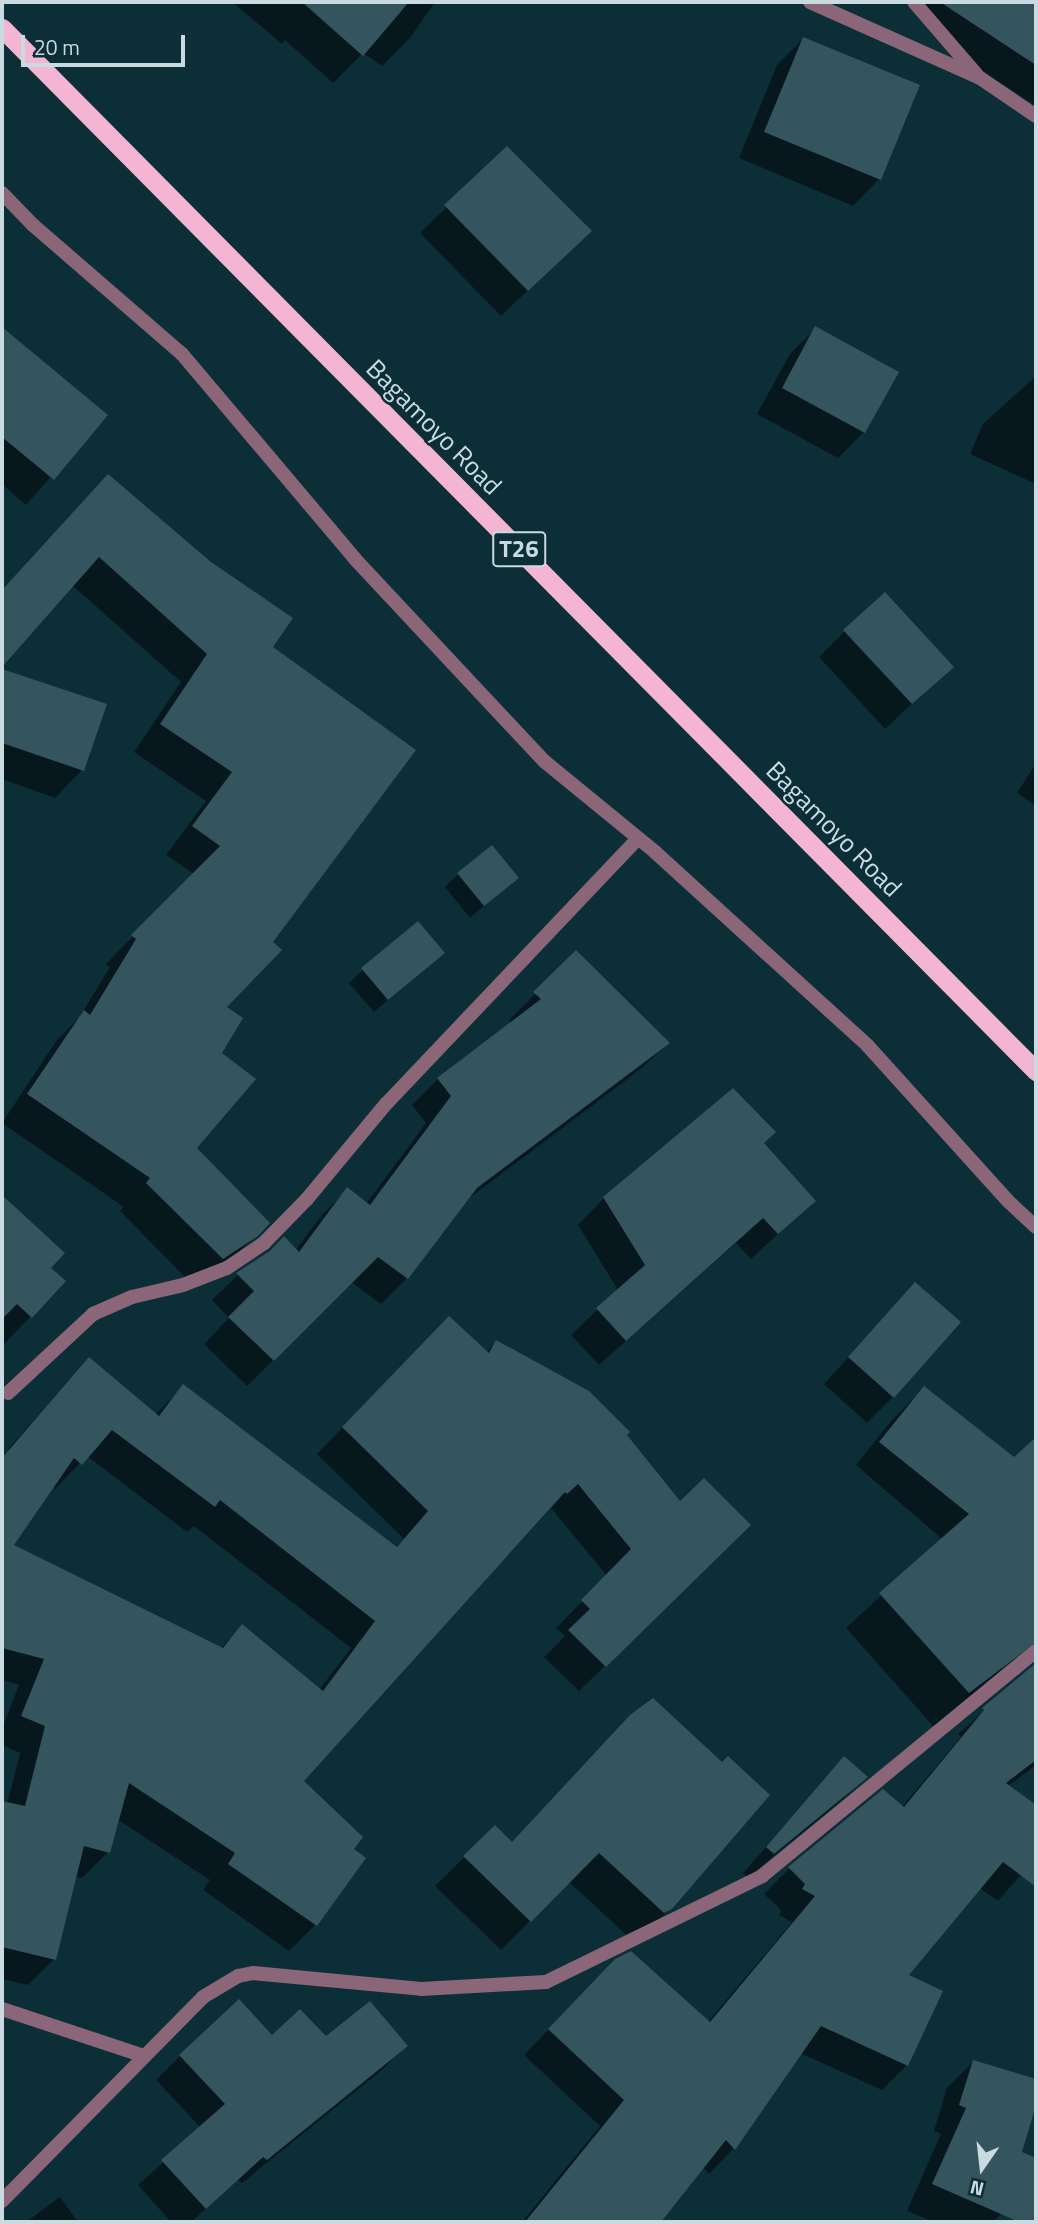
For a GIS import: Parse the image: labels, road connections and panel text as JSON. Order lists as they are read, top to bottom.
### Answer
{
  "streets": {
    "highway": ["Bagamoyo Road", "T26"]
  },
  "scale_bar": "20 m",
  "north": "bottom"
}
